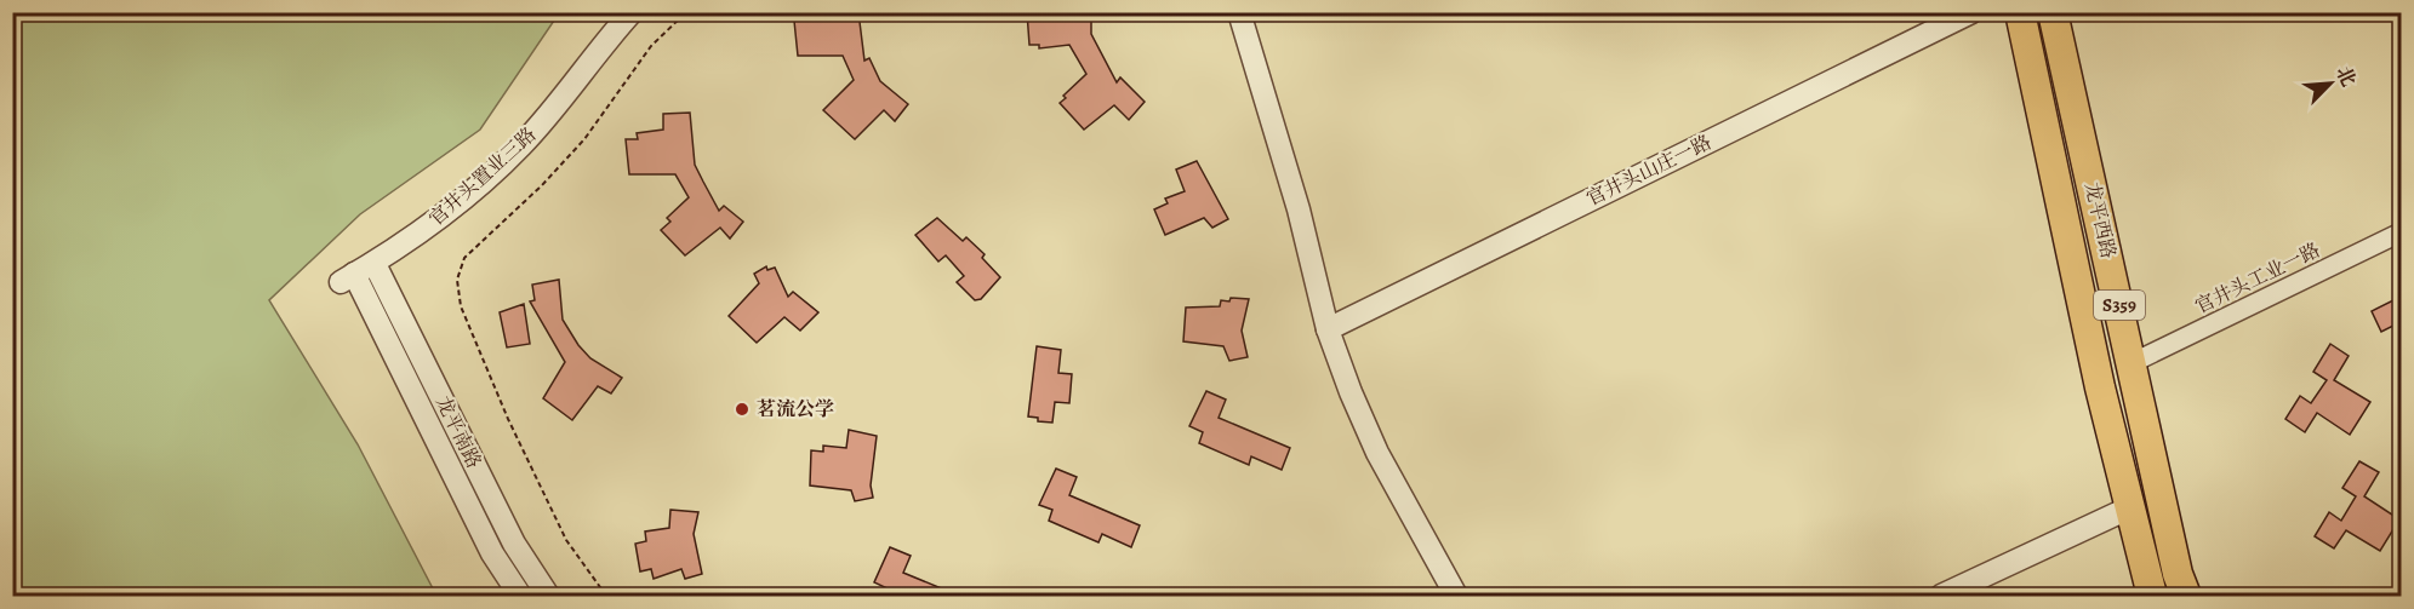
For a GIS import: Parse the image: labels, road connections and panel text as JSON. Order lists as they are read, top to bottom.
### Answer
{
  "streets": {
    "main road": ["龙平西路", "S359"],
    "street": [
      "官井头山庄一路",
      "官井头置业三路",
      "官井头工业一路",
      "龙平南路"
    ]
  },
  "crossings": [
    ["官井头置业三路", "龙平南路"],
    ["龙平西路", "官井头工业一路"]
  ],
  "places": ["茗流公学"],
  "north": "top right"
}
